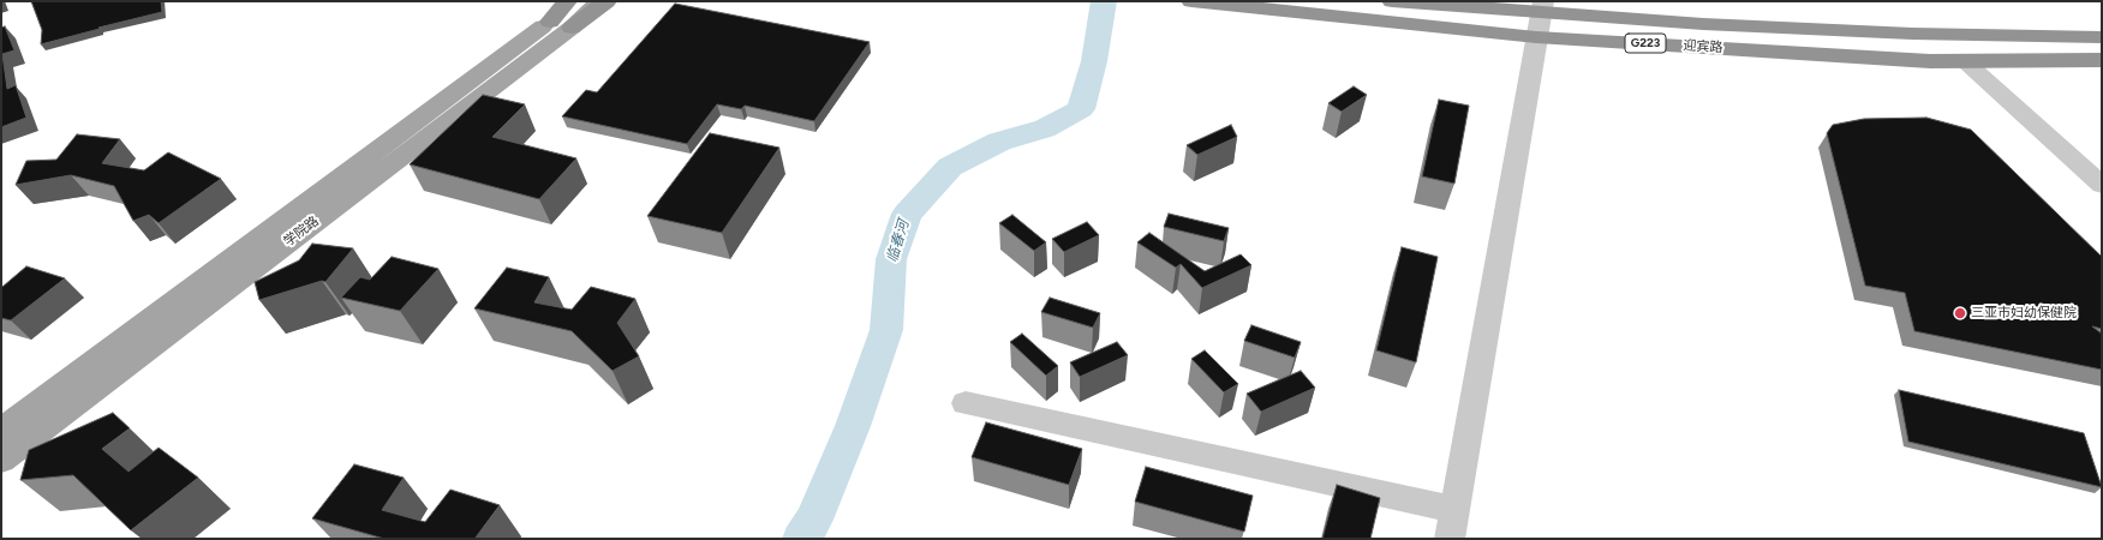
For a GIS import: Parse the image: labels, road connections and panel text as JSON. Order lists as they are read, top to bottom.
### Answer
{
  "streets": {
    "highway": ["G223", "迎宾路"],
    "main road": ["学院路"]
  },
  "water": ["临春河"],
  "places": ["三亚市妇幼保健院"]
}
